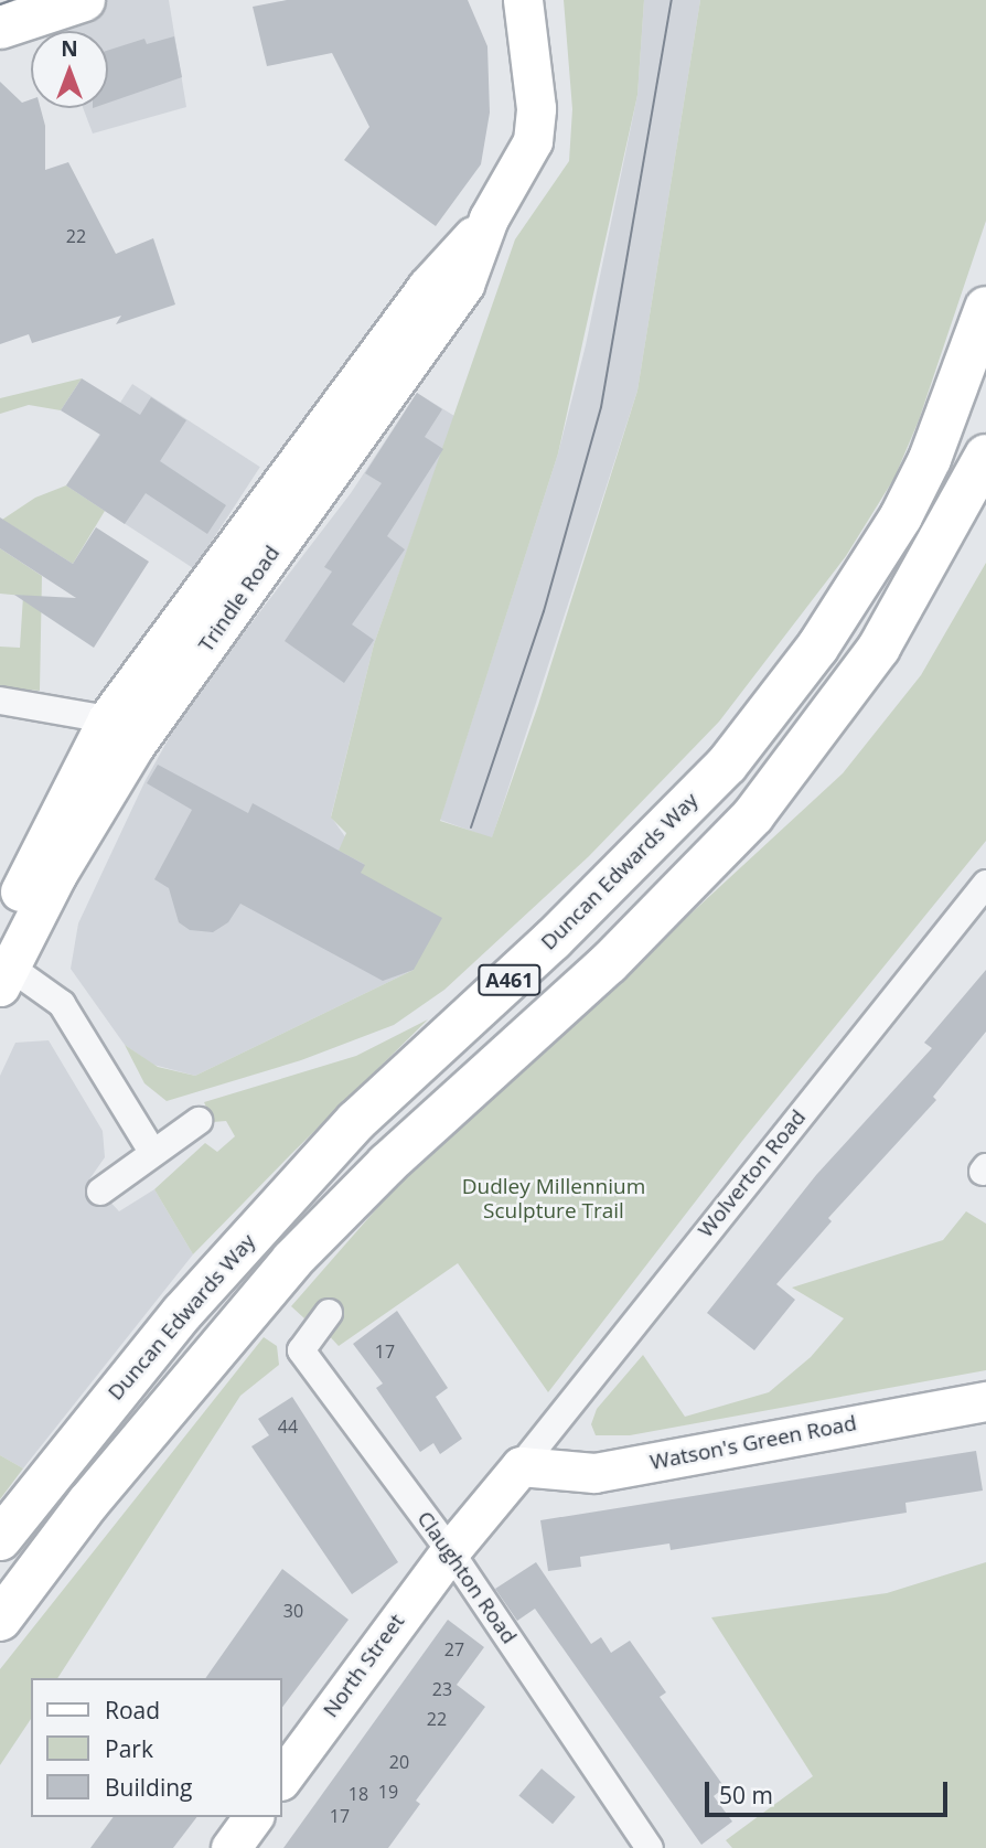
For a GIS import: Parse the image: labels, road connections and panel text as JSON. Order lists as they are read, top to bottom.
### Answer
{
  "streets": {
    "main road": [
      "Trindle Road",
      "Duncan Edwards Way",
      "A461",
      "Watson's Green Road",
      "North Street"
    ],
    "street": ["Wolverton Road", "Claughton Road"]
  },
  "crossings": [
    ["Wolverton Road", "Watson's Green Road"],
    ["Wolverton Road", "North Street"],
    ["Watson's Green Road", "North Street"],
    ["Claughton Road", "North Street"]
  ],
  "parks": ["Dudley Millennium Sculpture Trail"],
  "house_numbers": [
    "22",
    "17",
    "44",
    "30",
    "27",
    "23",
    "22",
    "20",
    "19",
    "18",
    "17"
  ],
  "legend": ["Road", "Park", "Building"],
  "scale_bar": "50 m",
  "north": "top"
}
